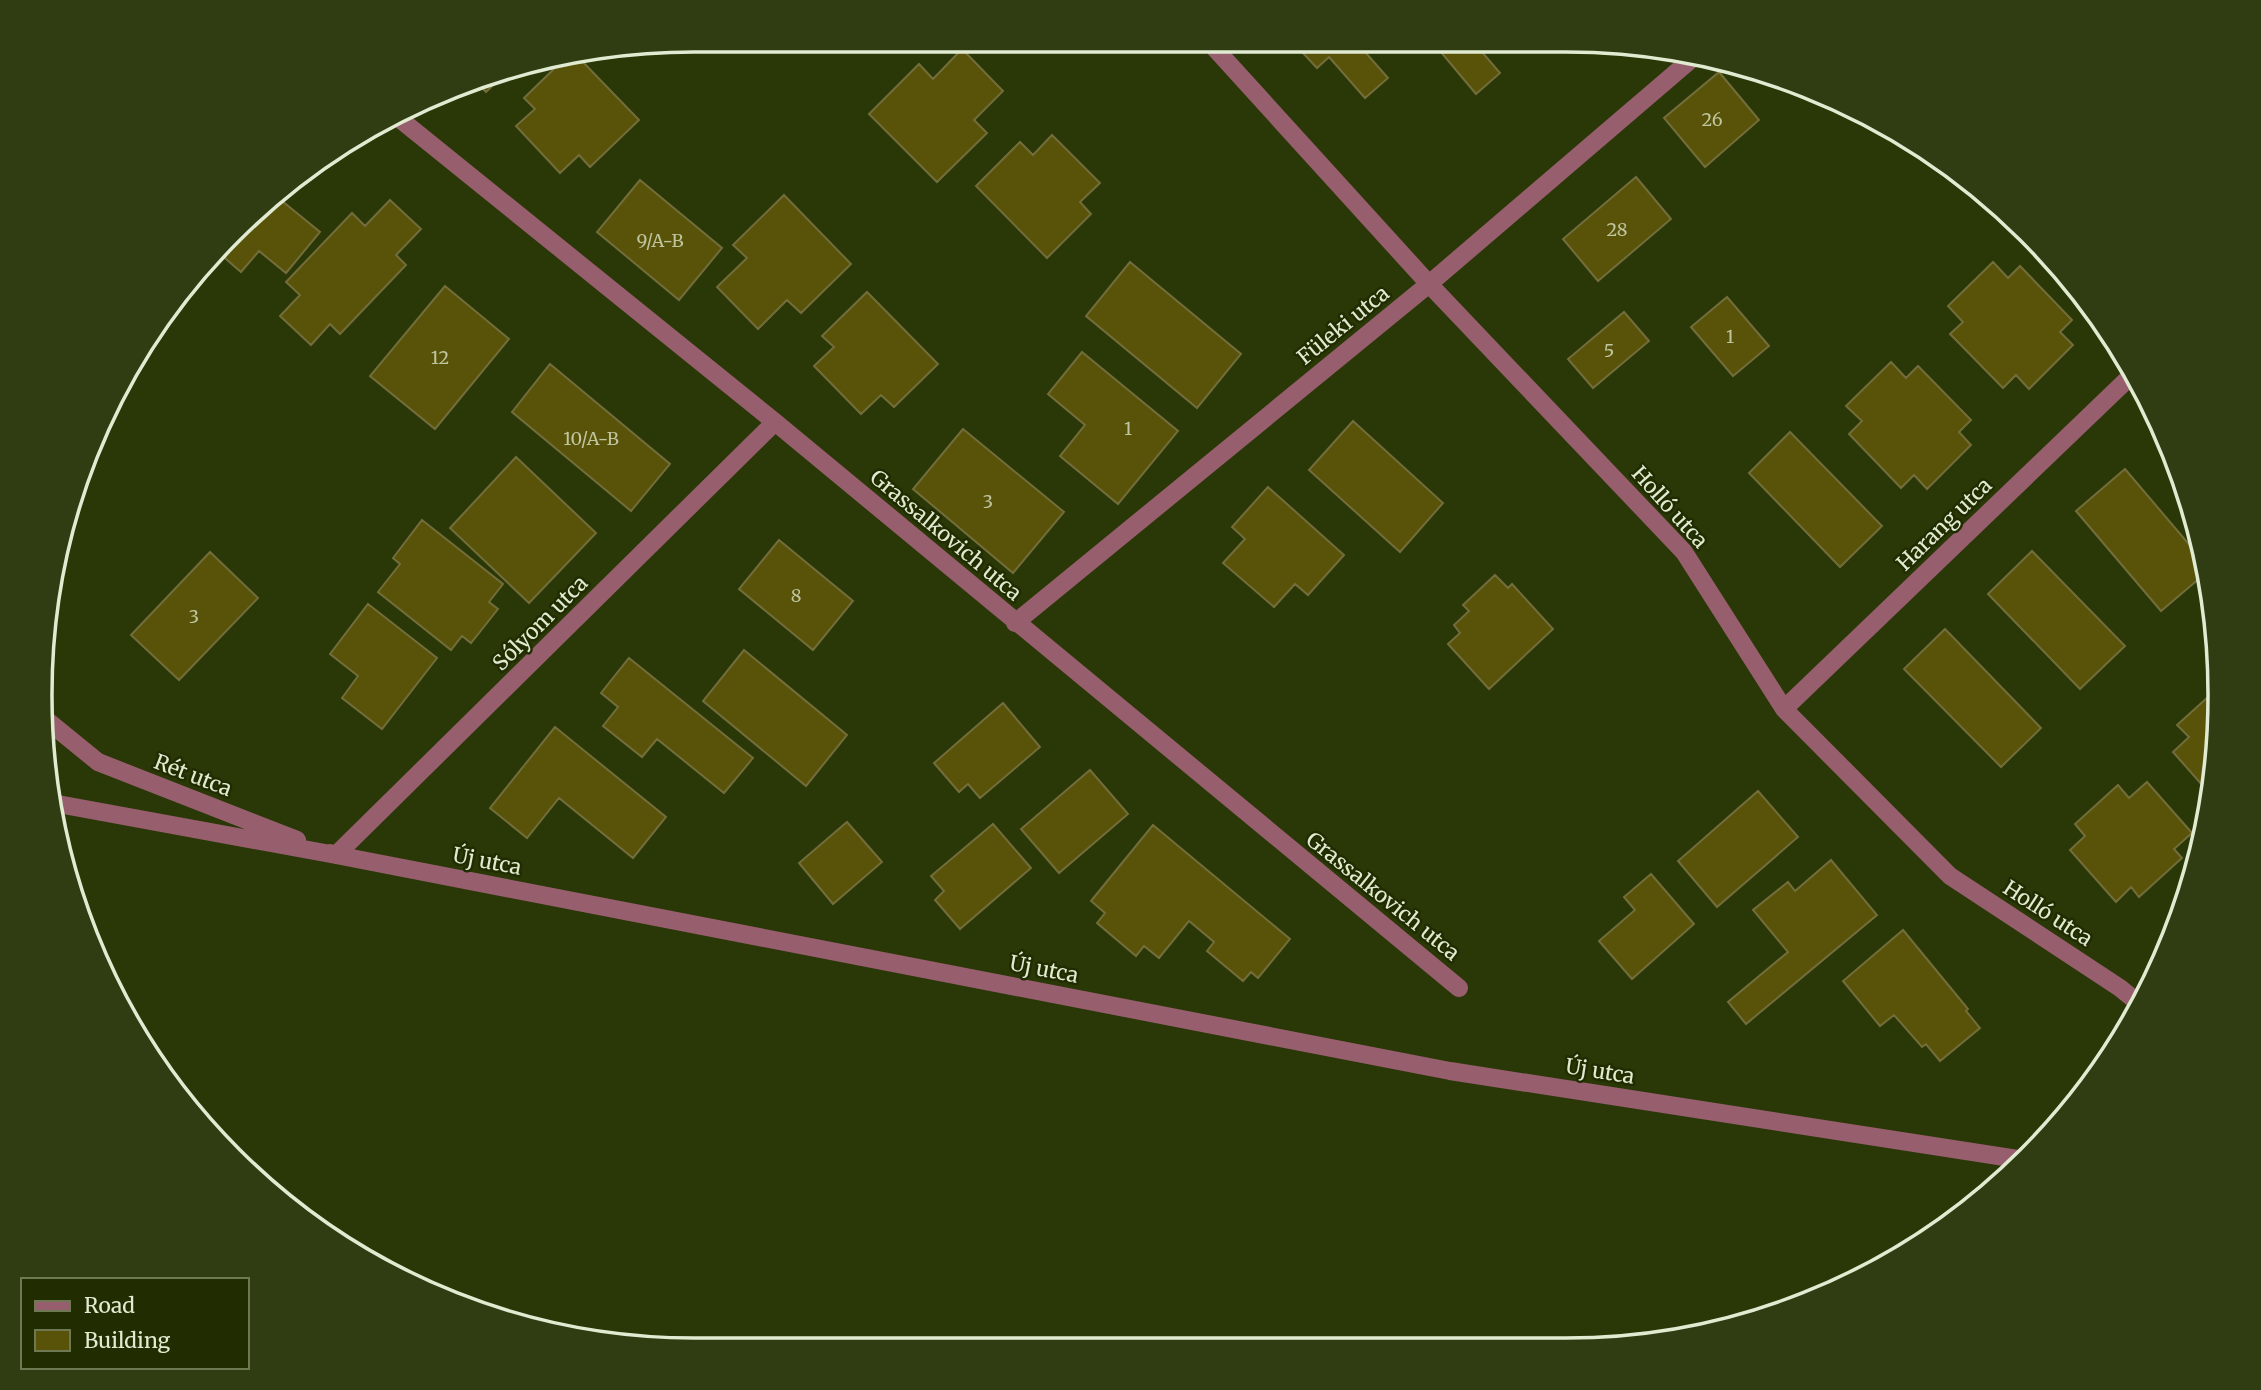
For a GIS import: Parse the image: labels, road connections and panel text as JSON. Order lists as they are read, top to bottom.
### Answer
{
  "streets": {
    "street": [
      "Füleki utca",
      "Holló utca",
      "Harang utca",
      "Grassalkovich utca",
      "Sólyom utca",
      "Rét utca",
      "Új utca"
    ]
  },
  "crossings": [
    ["Füleki utca", "Holló utca"],
    ["Füleki utca", "Grassalkovich utca"],
    ["Holló utca", "Harang utca"],
    ["Grassalkovich utca", "Sólyom utca"],
    ["Sólyom utca", "Rét utca"],
    ["Sólyom utca", "Új utca"],
    ["Rét utca", "Új utca"]
  ],
  "house_numbers": [
    "26",
    "28",
    "9/A-B",
    "1",
    "5",
    "12",
    "1",
    "10/A-B",
    "3",
    "8",
    "3"
  ],
  "legend": ["Road", "Building"]
}
